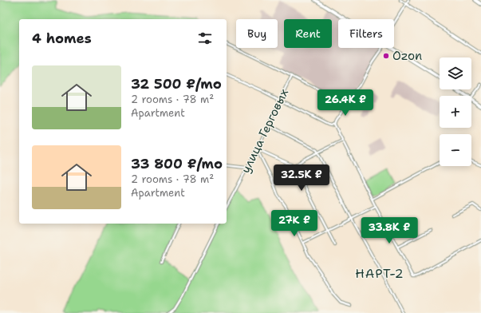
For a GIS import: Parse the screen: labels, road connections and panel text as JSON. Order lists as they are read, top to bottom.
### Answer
{
  "streets": {
    "street": ["улица Герговых"]
  },
  "districts": ["НАРТ-2"],
  "places": ["Ozon"],
  "page": {
    "chip": ["Buy", "Rent", "Filters"],
    "heading": "4 homes",
    "map_buttons": ["+", "−"],
    "list": [
      {
        "name": "32 500 ₽/mo",
        "note": "2 rooms · 78 m² · Apartment"
      },
      {
        "name": "33 800 ₽/mo",
        "note": "2 rooms · 78 m² · Apartment"
      }
    ],
    "price": [
      "26.4K ₽",
      "32.5K ₽",
      "27K ₽",
      "33.8K ₽"
    ]
  }
}
